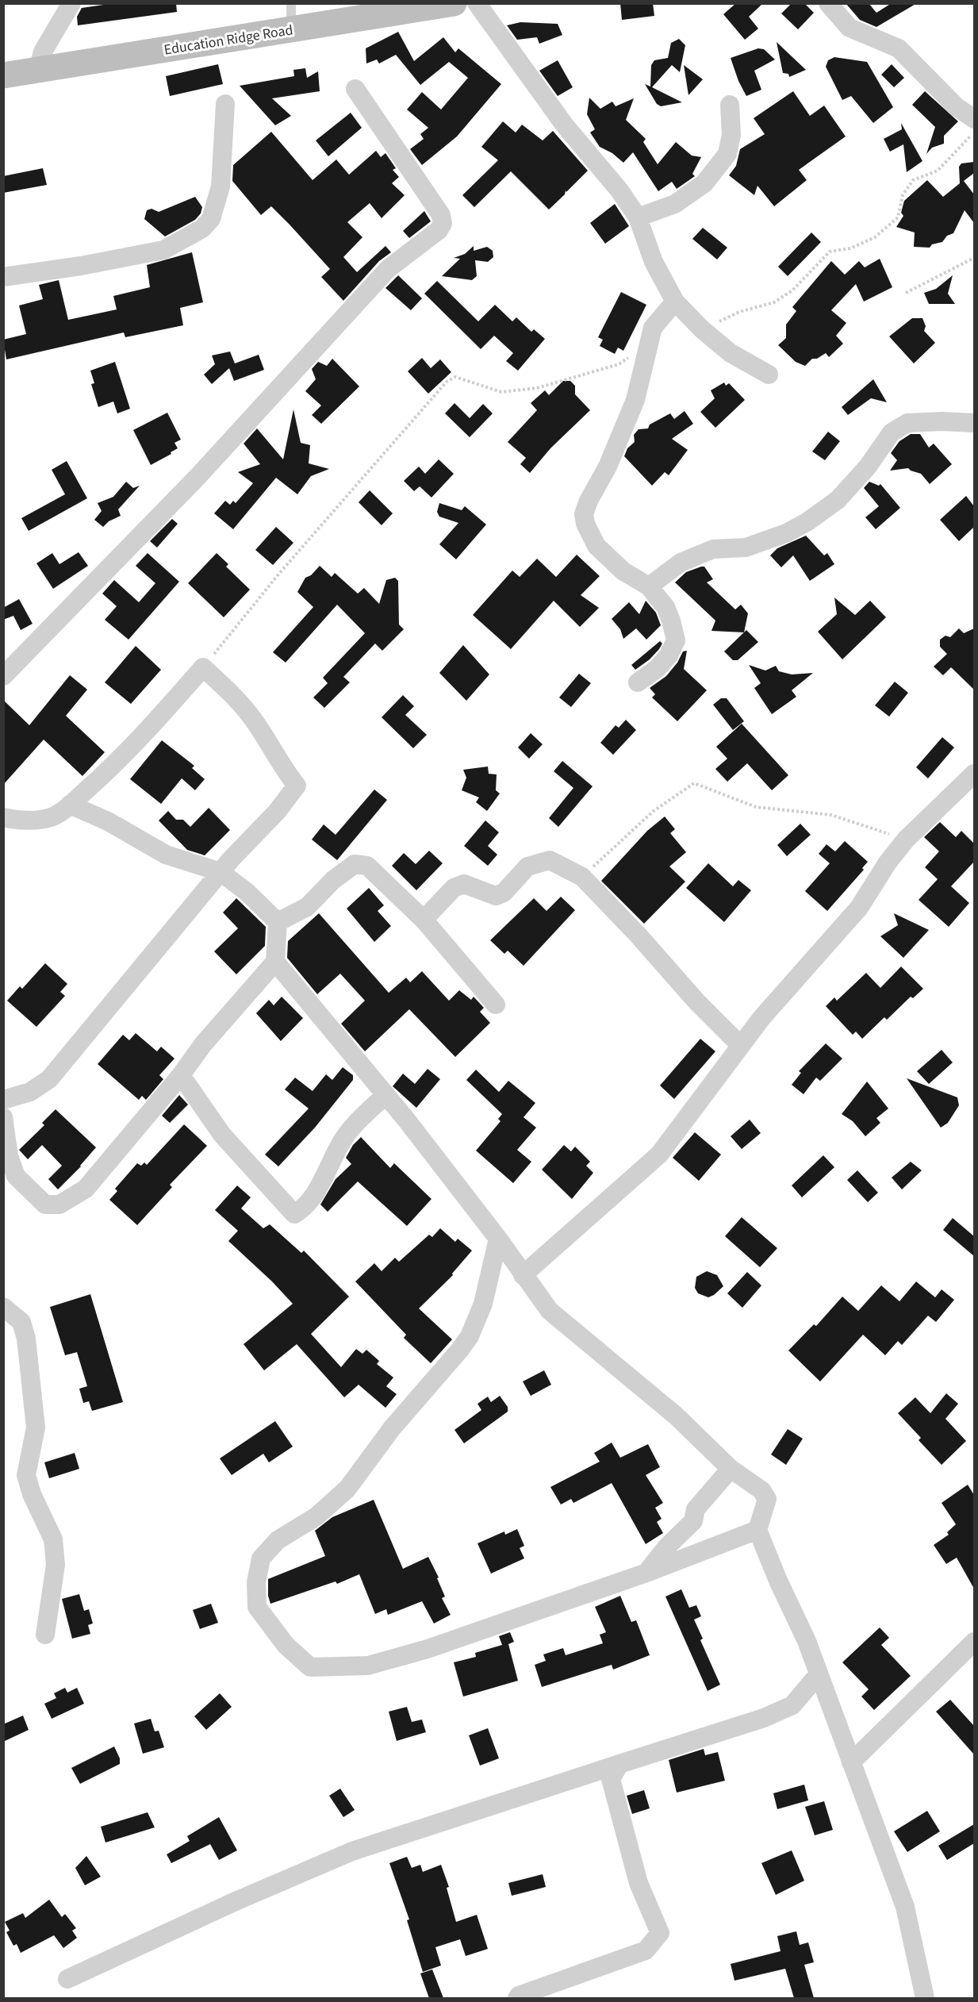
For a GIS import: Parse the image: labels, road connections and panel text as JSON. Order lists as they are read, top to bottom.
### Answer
{
  "streets": {
    "main road": ["Education Ridge Road"]
  }
}
